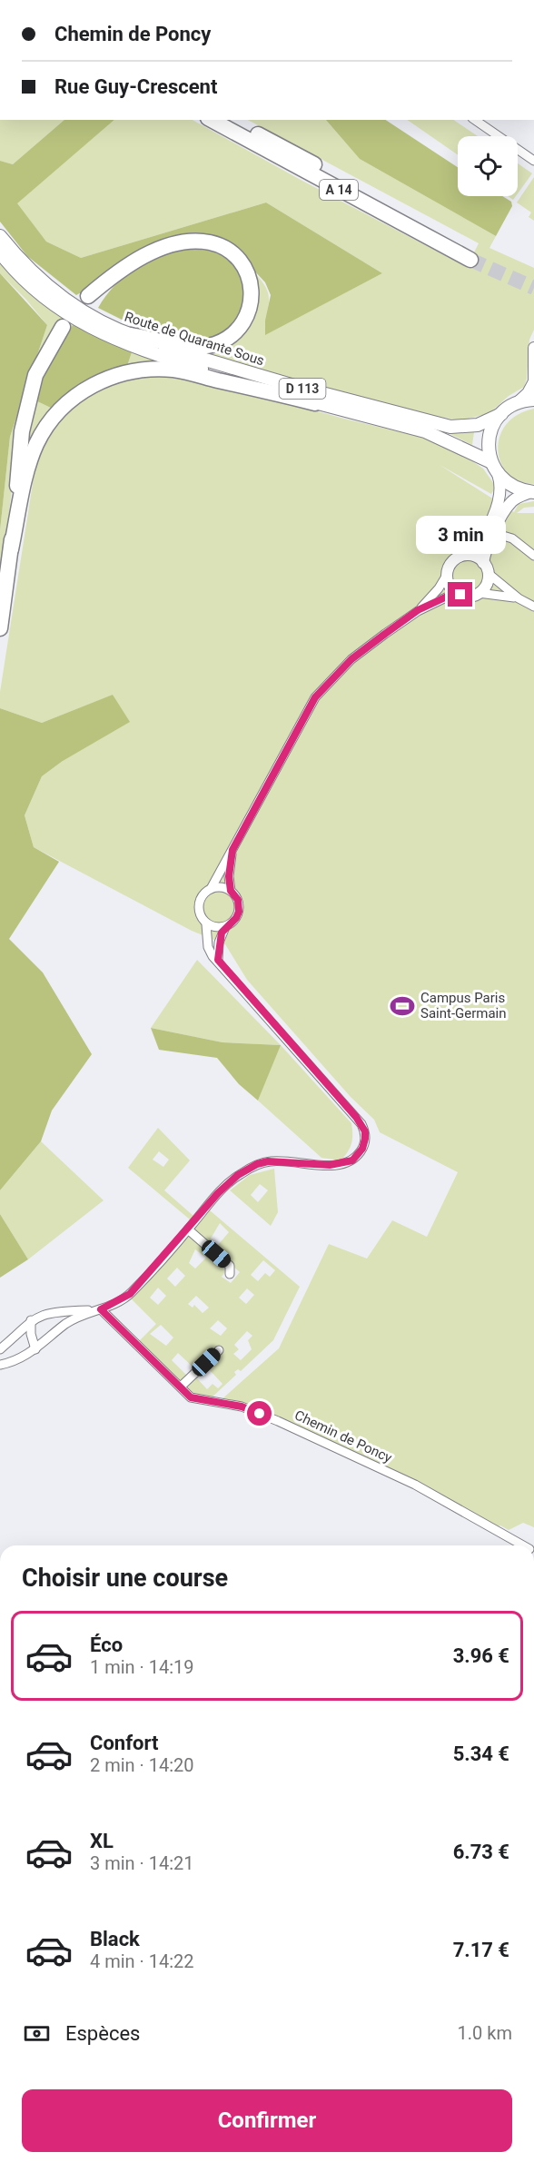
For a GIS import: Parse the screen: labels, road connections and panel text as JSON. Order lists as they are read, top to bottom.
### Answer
{
  "streets": {
    "highway": ["A 14"],
    "main road": ["Route de Quarante Sous", "D 113"],
    "street": ["Chemin de Poncy"]
  },
  "places": {
    "sports": ["Campus Paris Saint-Germain"]
  },
  "page": {
    "banner": ["Chemin de Poncy", "Rue Guy-Crescent"],
    "bubble": "3 min",
    "heading": "Choisir une course",
    "list": [
      {
        "name": "Éco",
        "note": "1 min · 14:19",
        "value": "3.96 €"
      },
      {
        "name": "Confort",
        "note": "2 min · 14:20",
        "value": "5.34 €"
      },
      {
        "name": "XL",
        "note": "3 min · 14:21",
        "value": "6.73 €"
      },
      {
        "name": "Black",
        "note": "4 min · 14:22",
        "value": "7.17 €"
      }
    ],
    "pay": ["Espèces", "1.0 km"],
    "buttons": "Confirmer"
  }
}
